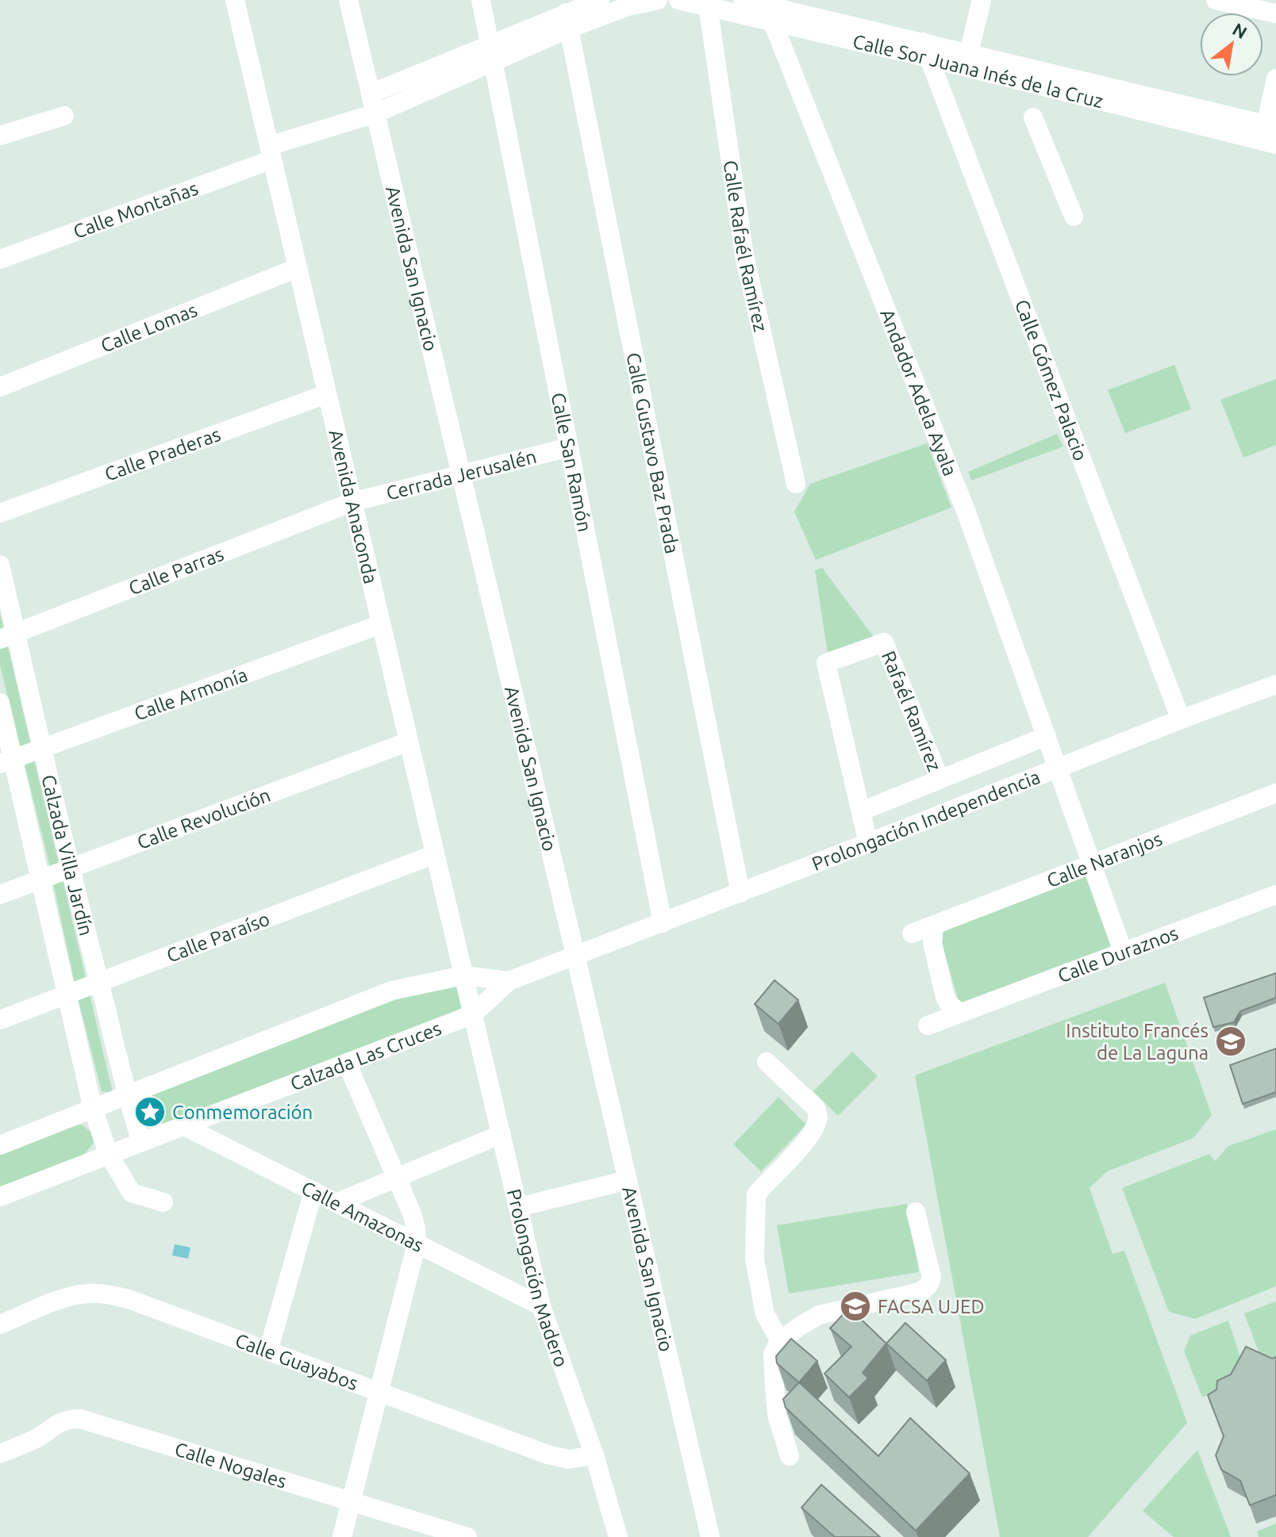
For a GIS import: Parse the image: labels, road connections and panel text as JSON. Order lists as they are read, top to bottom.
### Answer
{
  "streets": {
    "street": [
      "Calle Sor Juana Inés de la Cruz",
      "Calle Montañas",
      "Calle Rafaél Ramírez",
      "Avenida San Ignacio",
      "Calle Lomas",
      "Calle Gómez Palacio",
      "Andador Adela Ayala",
      "Calle Gustavo Baz Prada",
      "Calle Praderas",
      "Calle San Ramón",
      "Cerrada Jerusalén",
      "Avenida Anaconda",
      "Calle Parras",
      "Calle Armonía",
      "Rafaél Ramírez",
      "Calle Revolución",
      "Prolongación Independencia",
      "Calzada Villa Jardín",
      "Calle Naranjos",
      "Calle Paraíso",
      "Calle Duraznos",
      "Calzada Las Cruces",
      "Calle Amazonas",
      "Prolongación Madero",
      "Calle Guayabos",
      "Calle Nogales"
    ]
  },
  "crossings": [
    ["Calle Sor Juana Inés de la Cruz", "Calle Rafaél Ramírez"],
    ["Calle Sor Juana Inés de la Cruz", "Calle Gómez Palacio"],
    ["Calle Sor Juana Inés de la Cruz", "Andador Adela Ayala"],
    ["Calle Montañas", "Avenida San Ignacio"],
    ["Calle Montañas", "Avenida Anaconda"],
    ["Avenida San Ignacio", "Cerrada Jerusalén"],
    ["Avenida San Ignacio", "Prolongación Independencia"],
    ["Avenida San Ignacio", "Calzada Las Cruces"],
    ["Calle Lomas", "Avenida Anaconda"],
    ["Calle Gómez Palacio", "Prolongación Independencia"],
    ["Andador Adela Ayala", "Prolongación Independencia"],
    ["Andador Adela Ayala", "Calle Naranjos"],
    ["Andador Adela Ayala", "Calle Duraznos"],
    ["Calle Gustavo Baz Prada", "Prolongación Independencia"],
    ["Calle Praderas", "Avenida Anaconda"],
    ["Calle San Ramón", "Cerrada Jerusalén"],
    ["Calle San Ramón", "Prolongación Independencia"],
    ["Cerrada Jerusalén", "Avenida Anaconda"],
    ["Cerrada Jerusalén", "Calle Parras"],
    ["Avenida Anaconda", "Calle Parras"],
    ["Avenida Anaconda", "Calle Armonía"],
    ["Avenida Anaconda", "Calle Revolución"],
    ["Avenida Anaconda", "Calle Paraíso"],
    ["Avenida Anaconda", "Calzada Las Cruces"],
    ["Avenida Anaconda", "Prolongación Madero"],
    ["Calle Parras", "Calzada Villa Jardín"],
    ["Calle Armonía", "Calzada Villa Jardín"],
    ["Calle Revolución", "Calzada Villa Jardín"],
    ["Prolongación Independencia", "Calzada Las Cruces"],
    ["Calzada Villa Jardín", "Calle Paraíso"],
    ["Calzada Villa Jardín", "Calzada Las Cruces"],
    ["Calzada Las Cruces", "Calle Amazonas"],
    ["Calzada Las Cruces", "Prolongación Madero"],
    ["Calle Amazonas", "Prolongación Madero"],
    ["Prolongación Madero", "Calle Guayabos"]
  ],
  "places": {
    "school or university": ["Instituto Francés de La Laguna", "FACSA UJED"],
    "place": ["Conmemoración"]
  },
  "north": "top right"
}
